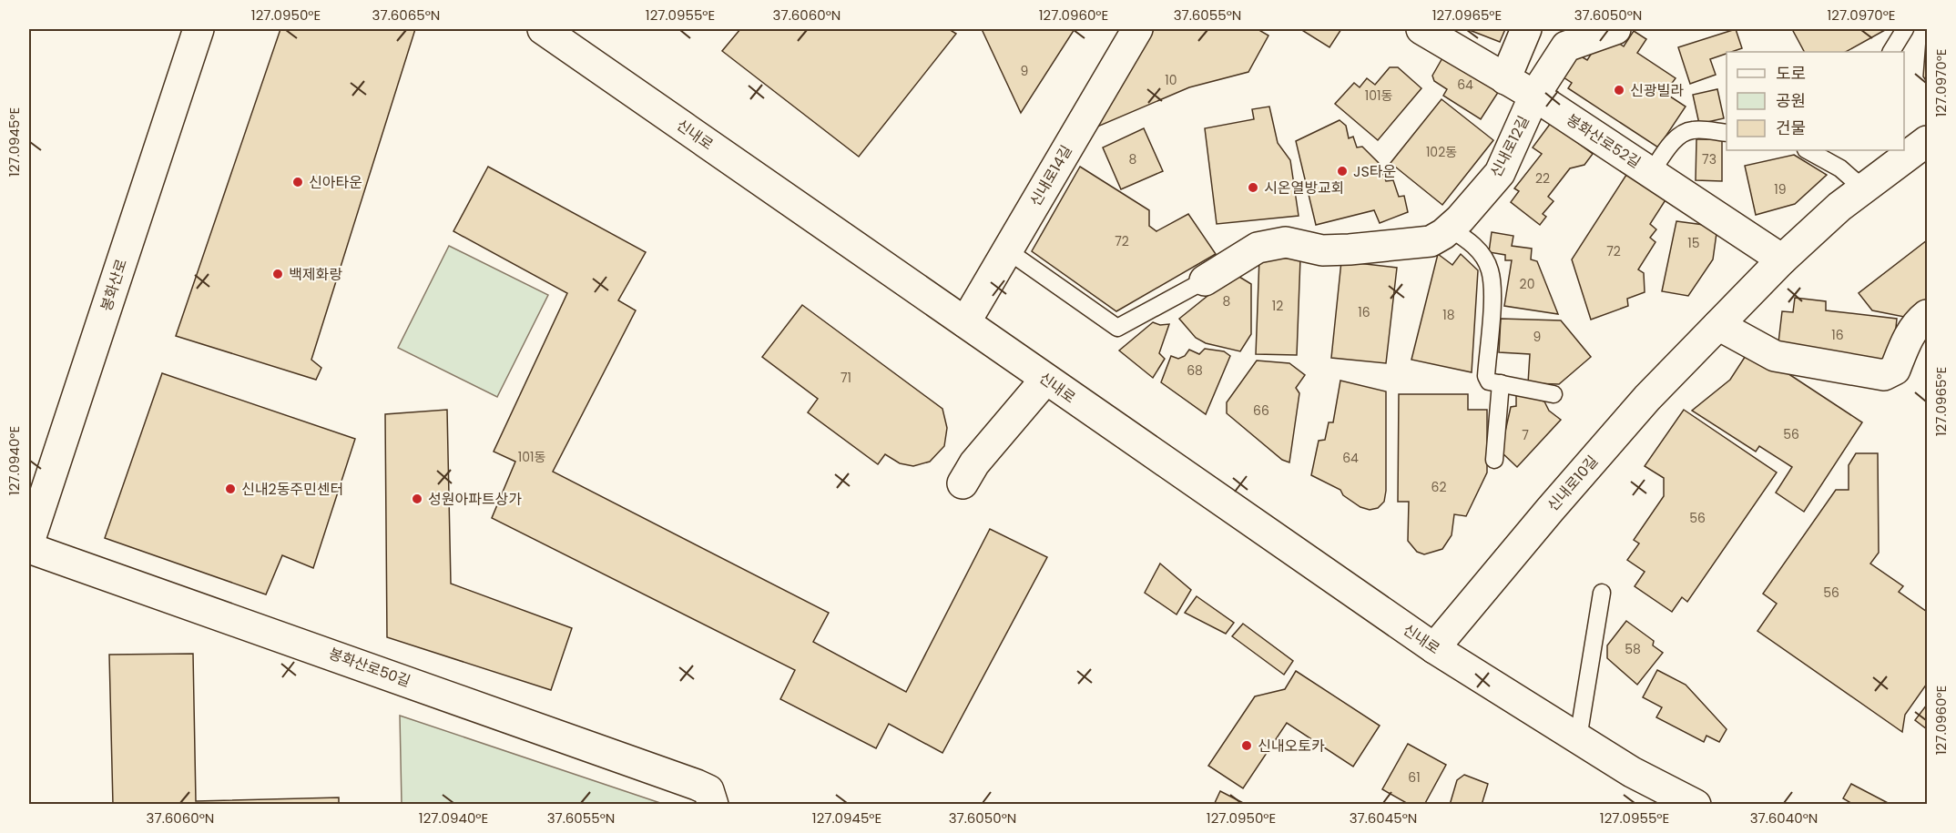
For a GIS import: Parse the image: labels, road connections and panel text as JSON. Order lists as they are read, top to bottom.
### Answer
{
  "streets": {
    "street": [
      "신내로",
      "봉화산로52길",
      "신내로12길",
      "신내로14길",
      "봉화산로",
      "신내로10길",
      "봉화산로50길"
    ]
  },
  "crossings": [
    ["신내로", "신내로14길"],
    ["신내로", "신내로10길"],
    ["봉화산로52길", "신내로12길"],
    ["봉화산로52길", "신내로10길"]
  ],
  "places": [
    "신광빌라",
    "JS타운",
    "신아타운",
    "시온열방교회",
    "백제화랑",
    "신내2동주민센터",
    "성원아파트상가",
    "신내오토카"
  ],
  "house_numbers": [
    "9",
    "10",
    "64",
    "101동",
    "102동",
    "8",
    "73",
    "22",
    "19",
    "72",
    "15",
    "72",
    "20",
    "8",
    "12",
    "16",
    "18",
    "16",
    "9",
    "68",
    "71",
    "66",
    "56",
    "7",
    "101동",
    "64",
    "62",
    "56",
    "56",
    "58",
    "61"
  ],
  "legend": ["도로", "공원", "건물"],
  "coordinates": [
    "127.0950°E",
    "37.6065°N",
    "127.0955°E",
    "37.6060°N",
    "127.0960°E",
    "37.6055°N",
    "127.0965°E",
    "37.6050°N",
    "127.0970°E",
    "127.0945°E",
    "127.0940°E",
    "37.6045°N",
    "37.6040°N"
  ]
}
